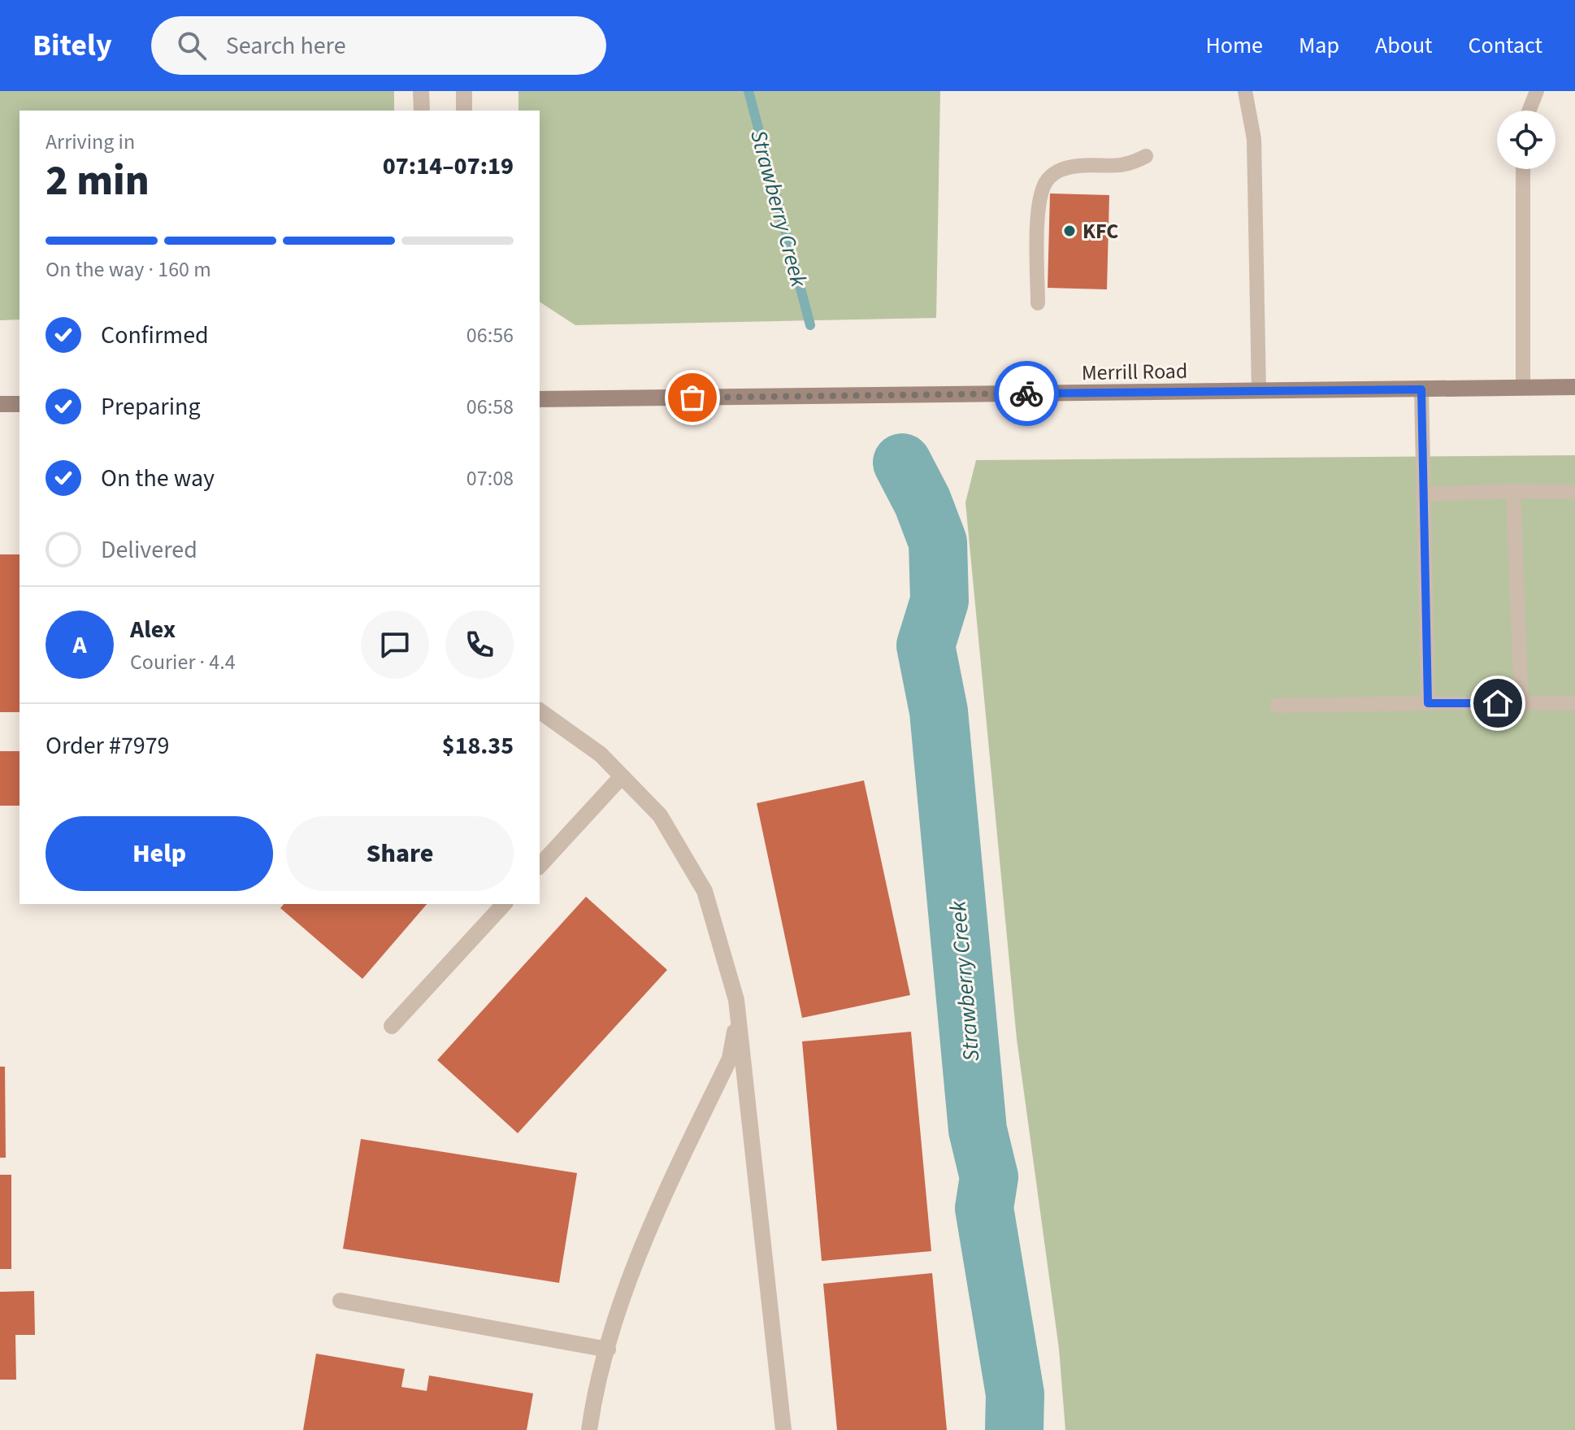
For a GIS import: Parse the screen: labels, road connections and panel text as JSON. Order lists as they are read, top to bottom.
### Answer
{
  "streets": {
    "main road": ["Merrill Road"]
  },
  "water": ["Strawberry Creek"],
  "places": ["KFC"],
  "page": {
    "header": "Bitely",
    "search": "Search here",
    "nav": [
      "Home",
      "Map",
      "About",
      "Contact"
    ],
    "heading": ["2 min", "Arriving in", "07:14–07:19"],
    "panel": [
      "Alex",
      "Courier · 4.4",
      "Order #7979",
      "$18.35"
    ],
    "bar": "On the way · 160 m",
    "list": [
      ["Confirmed", "06:56"],
      ["Preparing", "06:58"],
      ["On the way", "07:08"],
      "Delivered"
    ],
    "round": "A",
    "buttons": ["Help", "Share"]
  }
}
